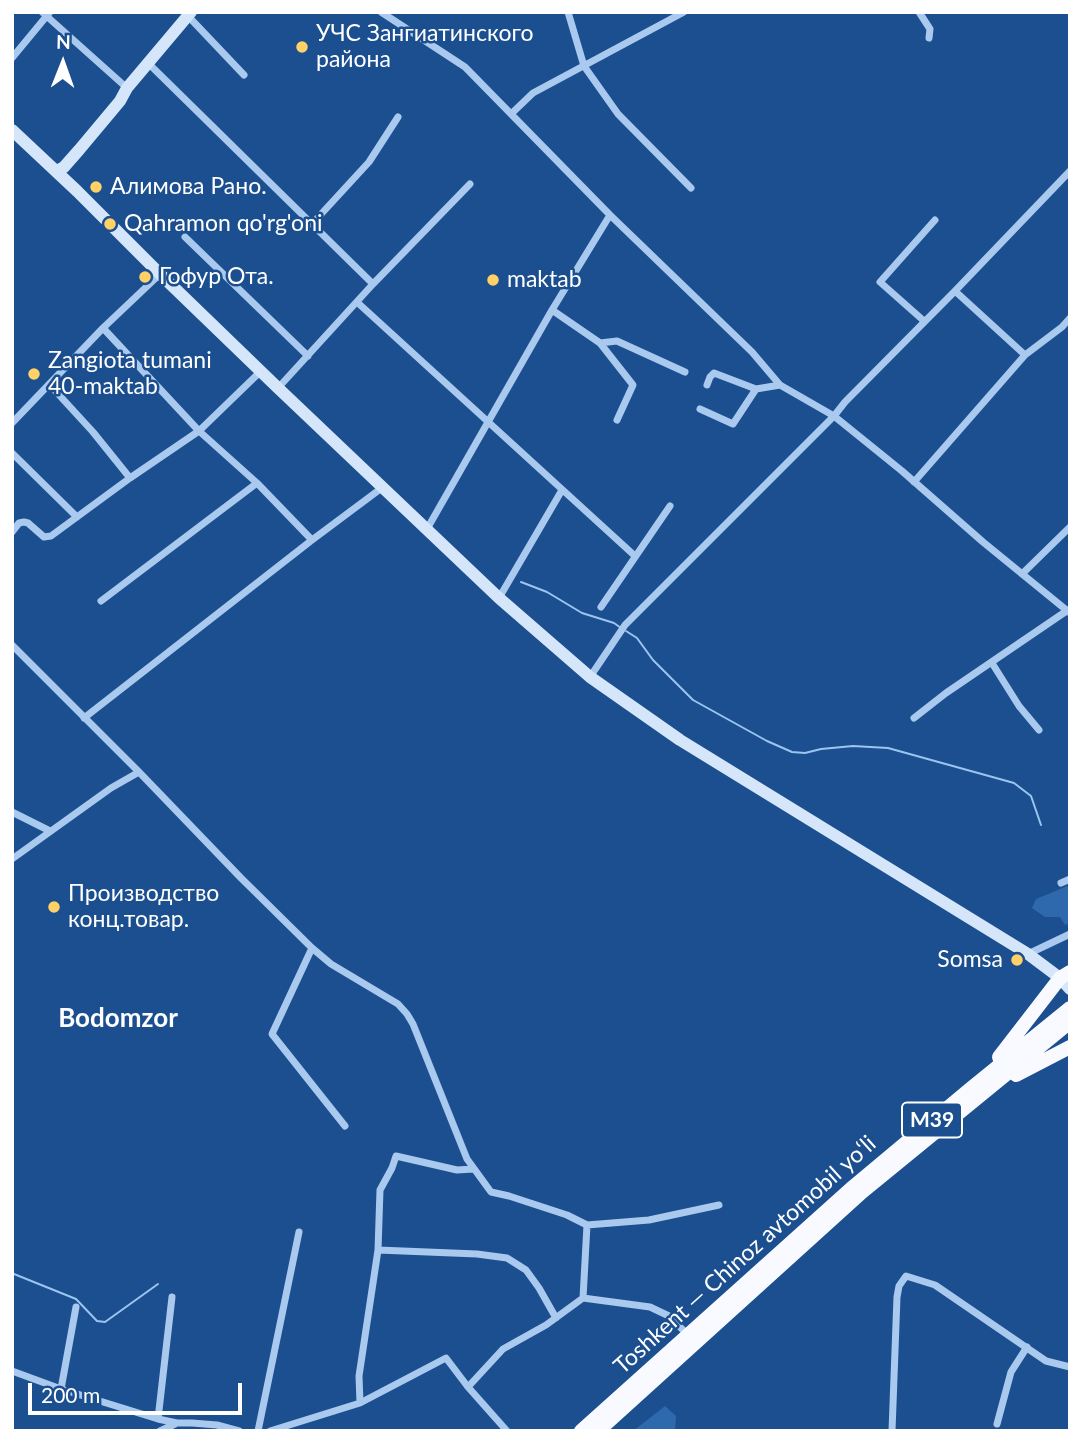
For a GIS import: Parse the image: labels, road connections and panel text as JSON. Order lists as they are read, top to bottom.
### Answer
{
  "streets": {
    "highway": ["M39", "Toshkent — Chinoz avtomobil yoʻli"]
  },
  "districts": ["Bodomzor"],
  "places": [
    "УЧС Зангиатинского района",
    "Алимова Рано.",
    "Qahramon qo'rg'oni",
    "Гофур Ота.",
    "maktab",
    "Zangiota tumani 40-maktab",
    "Производство конц.товар.",
    "Somsa"
  ],
  "scale_bar": "200 m",
  "north": "top"
}
